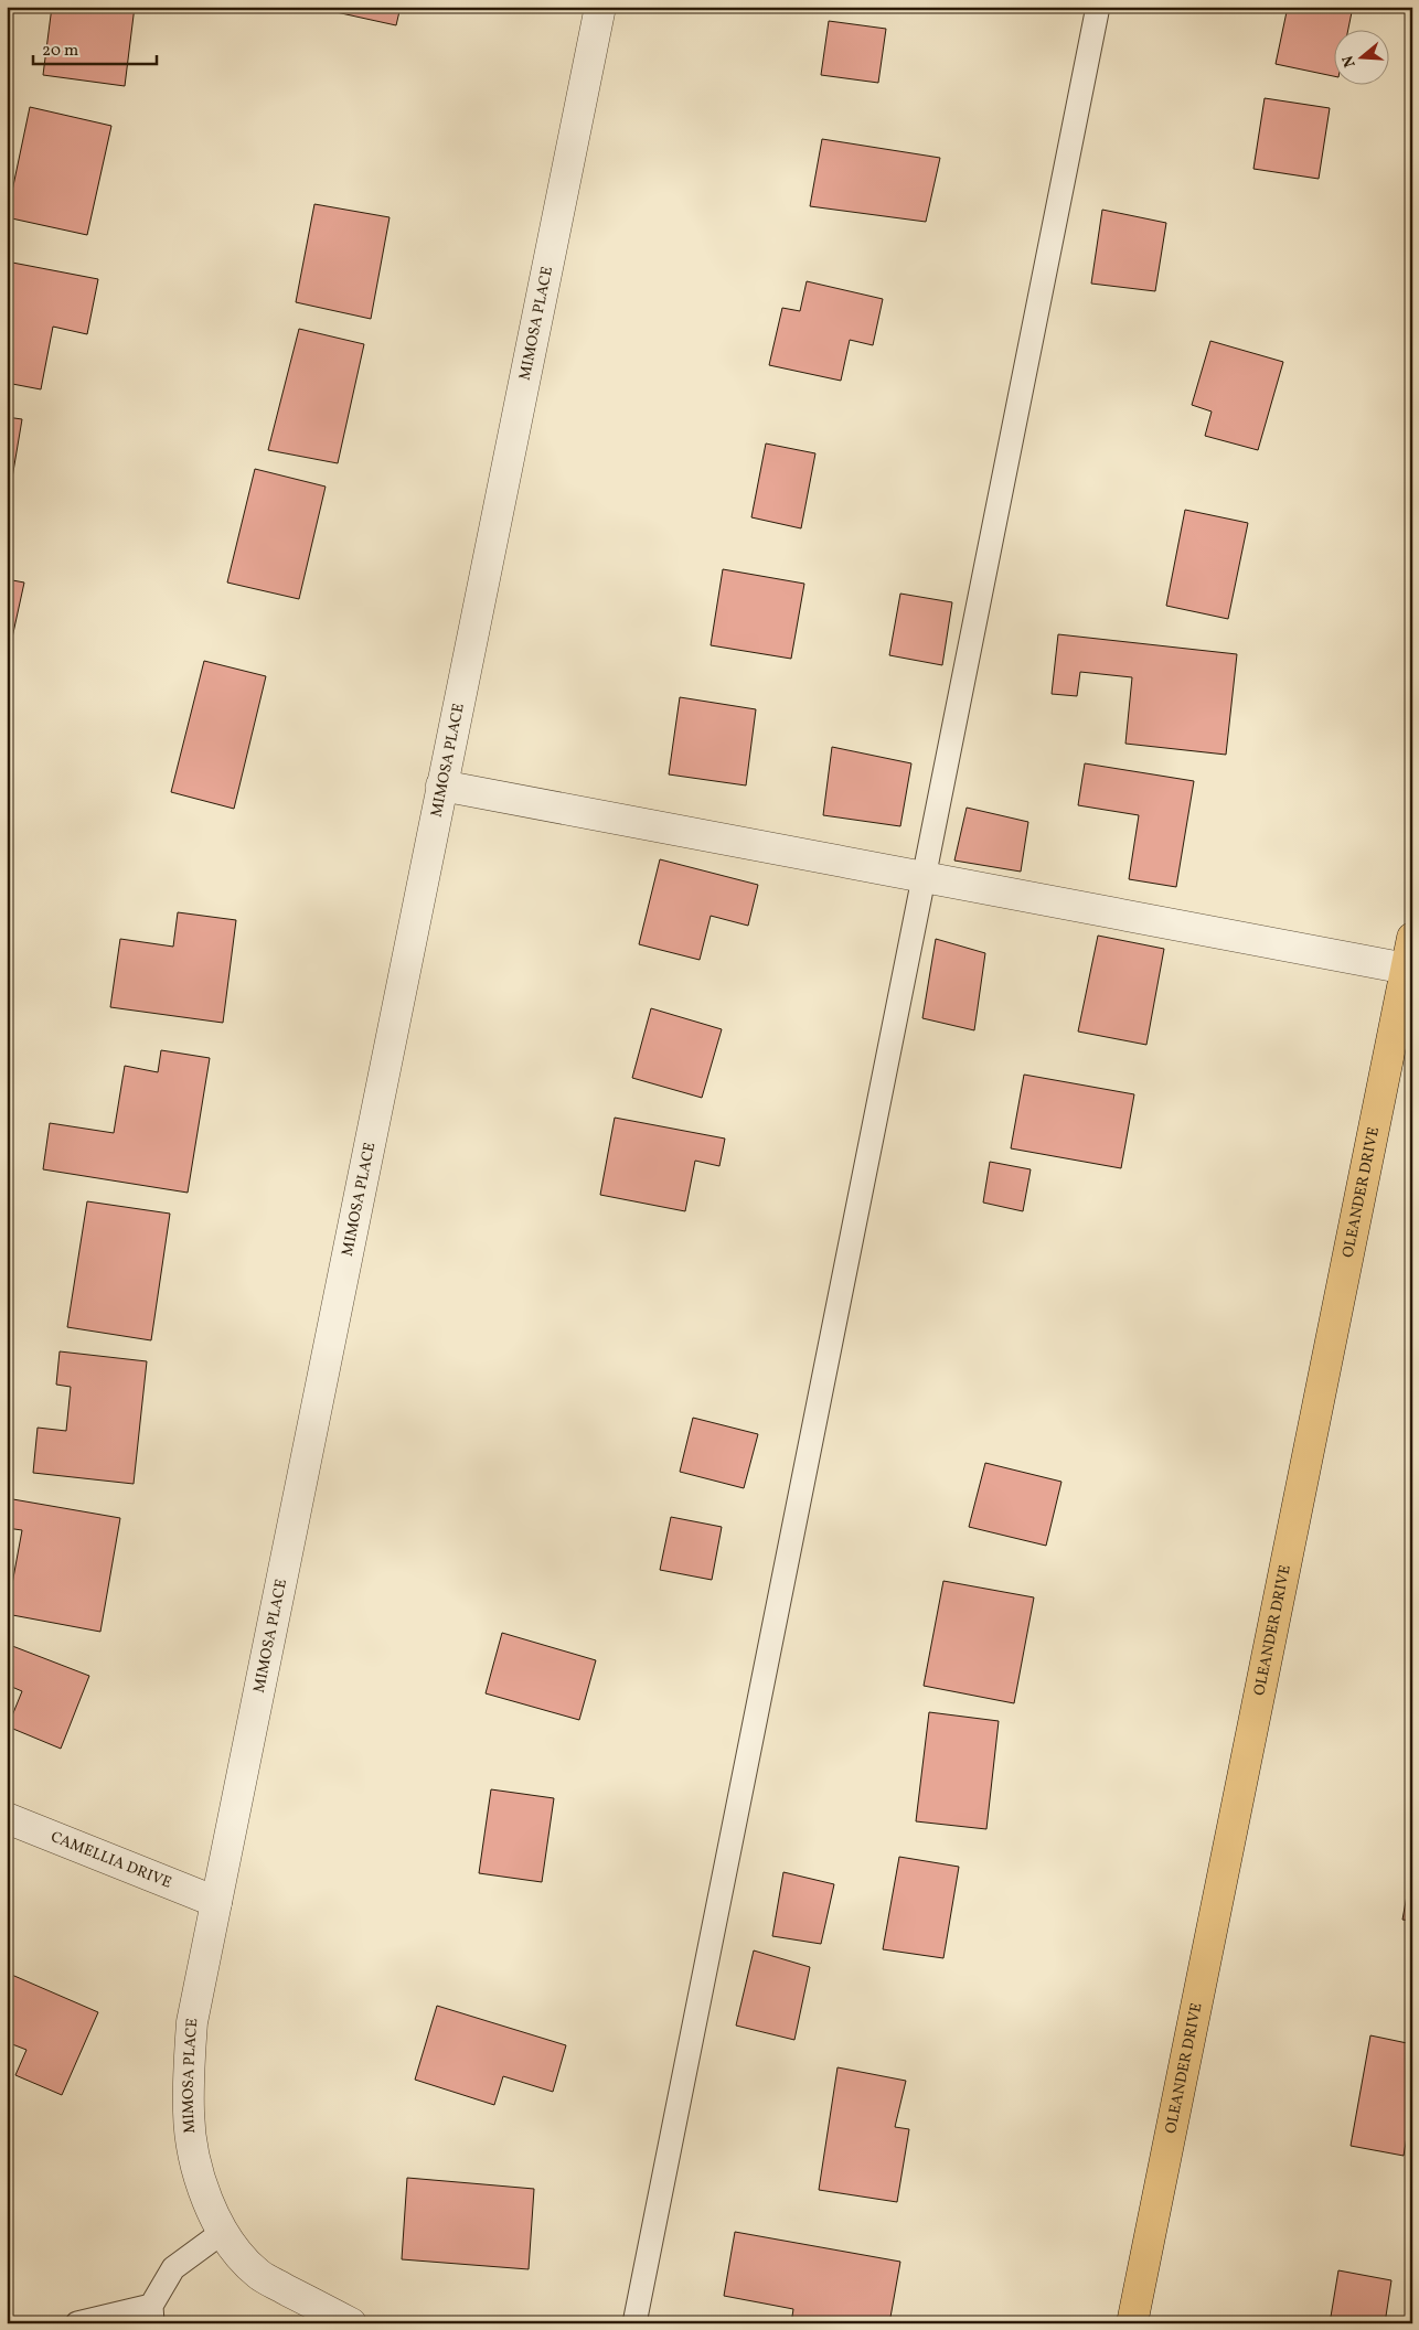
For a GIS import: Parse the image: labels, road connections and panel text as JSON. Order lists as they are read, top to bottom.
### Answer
{
  "streets": {
    "main road": ["OLEANDER DRIVE"],
    "street": ["MIMOSA PLACE", "CAMELLIA DRIVE"]
  },
  "crossings": [
    ["MIMOSA PLACE", "CAMELLIA DRIVE"]
  ],
  "scale_bar": "20 m",
  "north": "left"
}
